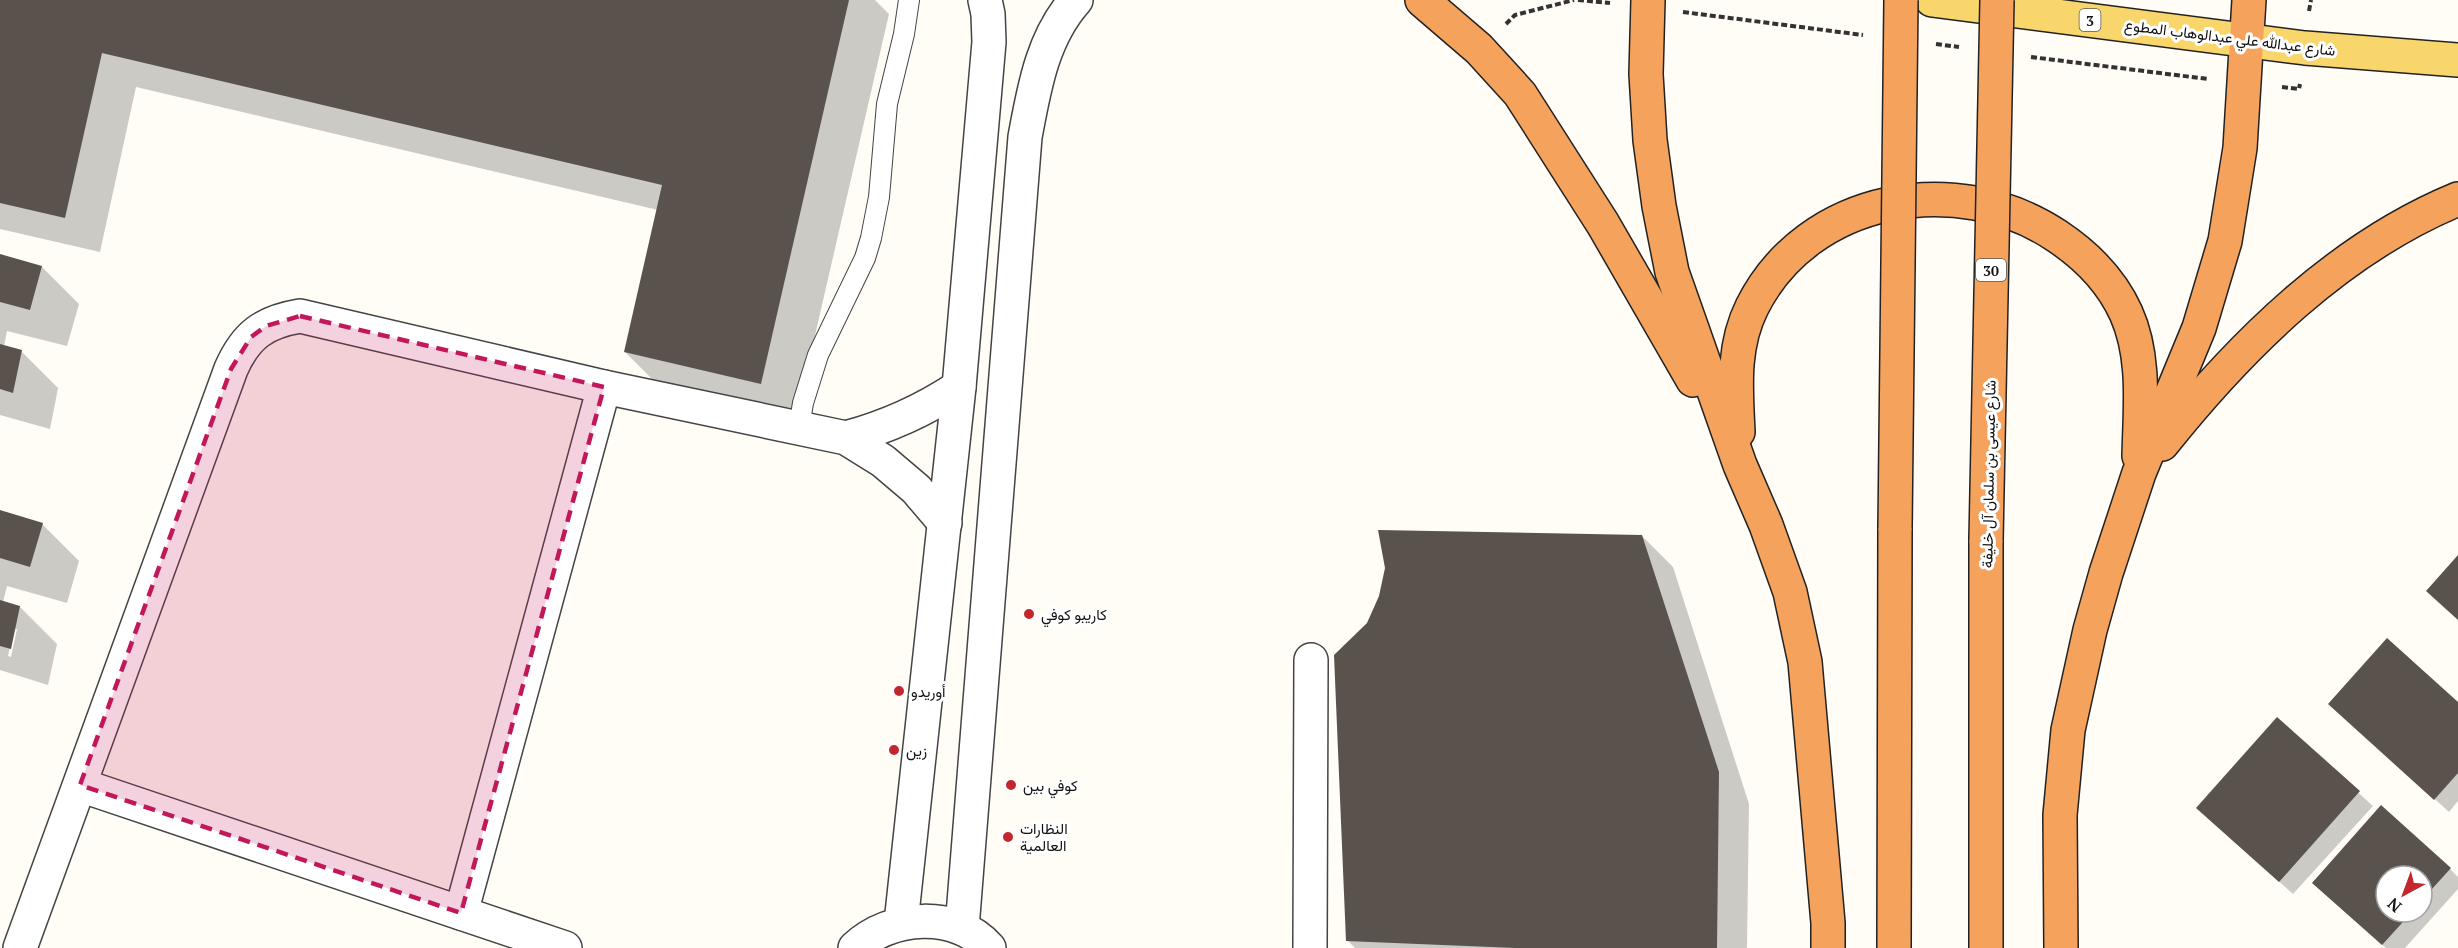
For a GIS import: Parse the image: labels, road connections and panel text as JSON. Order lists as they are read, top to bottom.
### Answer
{
  "streets": {
    "highway": ["30", "شارع عيسى بن سلمان آل خليفة"],
    "main road": ["3", "شارع عبدالله علي عبدالوهاب المطوع"]
  },
  "places": [
    "كاريبو كوفي",
    "أوريدو",
    "زين",
    "كوفي بين",
    "النظارات العالمية"
  ],
  "north": "bottom left"
}
